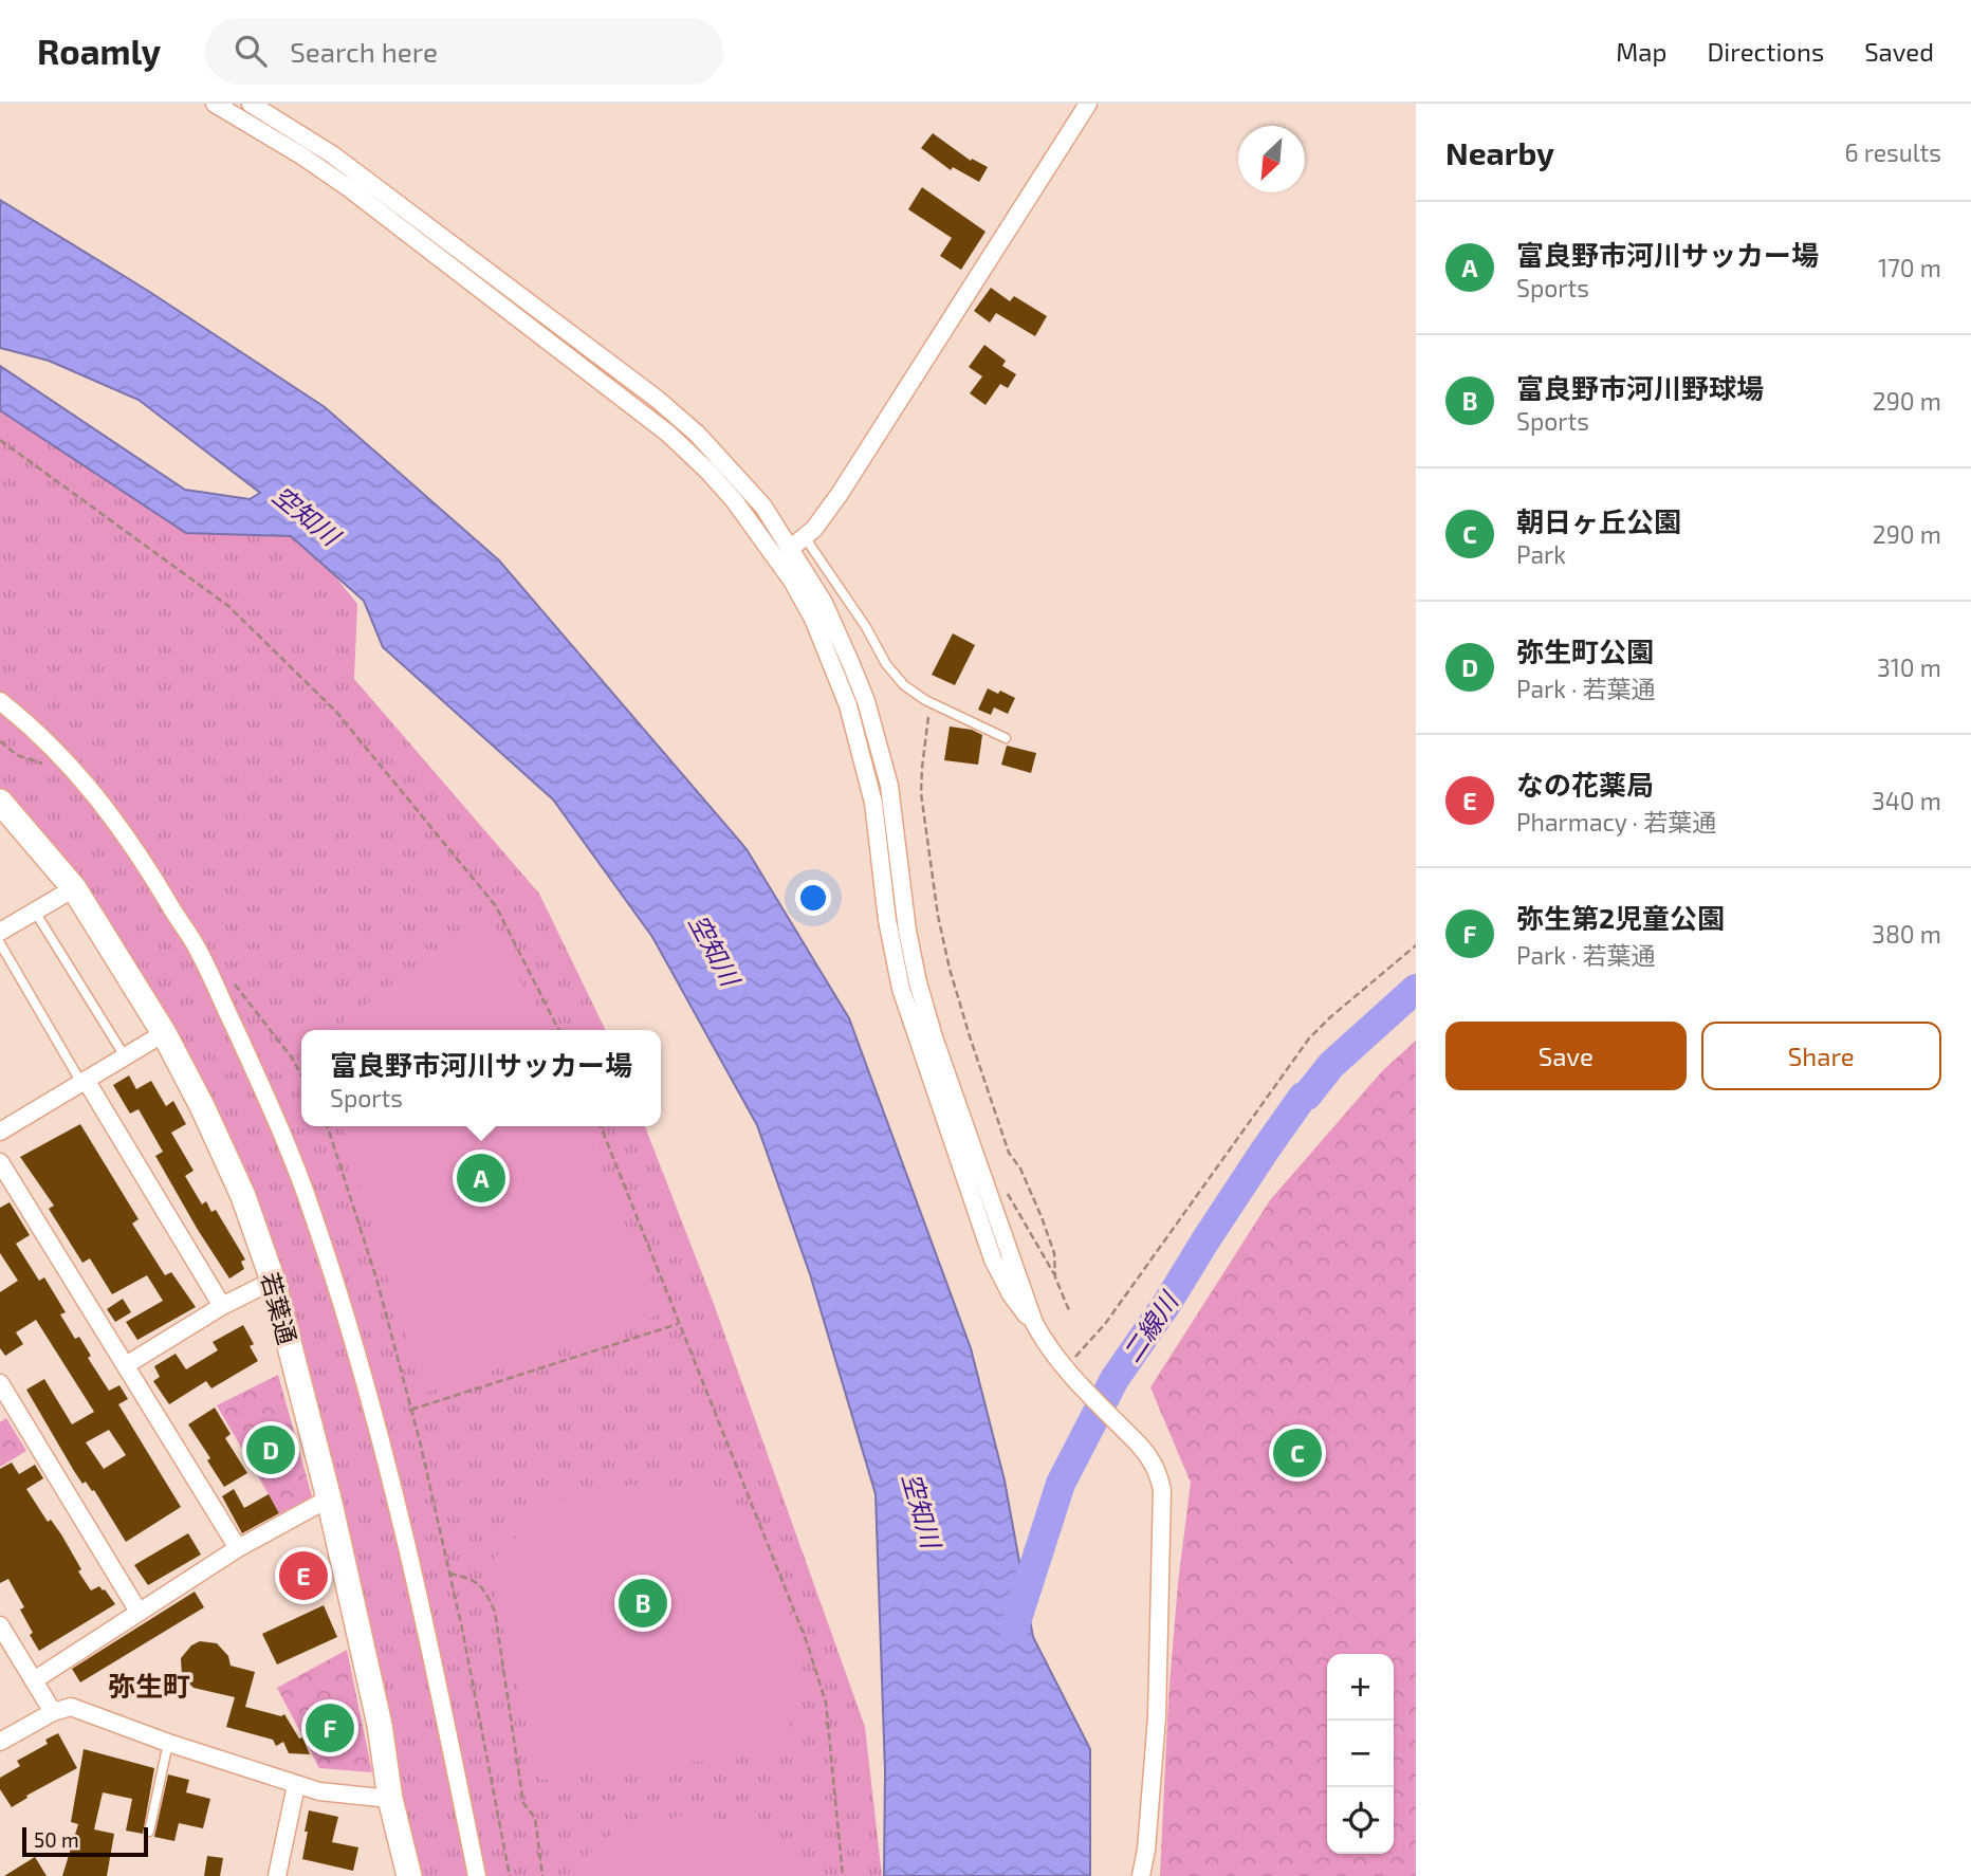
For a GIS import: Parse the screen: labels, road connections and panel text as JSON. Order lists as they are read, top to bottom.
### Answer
{
  "streets": {
    "street": ["若葉通"]
  },
  "districts": ["弥生町"],
  "water": ["空知川", "二線川"],
  "scale_bar": "50 m",
  "north": "bottom left",
  "page": {
    "header": "Roamly",
    "search": "Search here",
    "nav": ["Map", "Directions", "Saved"],
    "heading": ["Nearby", "6 results"],
    "list": [
      {
        "mark": "A",
        "name": "富良野市河川サッカー場",
        "note": "Sports",
        "value": "170 m"
      },
      {
        "mark": "B",
        "name": "富良野市河川野球場",
        "note": "Sports",
        "value": "290 m"
      },
      {
        "mark": "C",
        "name": "朝日ヶ丘公園",
        "note": "Park",
        "value": "290 m"
      },
      {
        "mark": "D",
        "name": "弥生町公園",
        "note": "Park · 若葉通",
        "value": "310 m"
      },
      {
        "mark": "E",
        "name": "なの花薬局",
        "note": "Pharmacy · 若葉通",
        "value": "340 m"
      },
      {
        "mark": "F",
        "name": "弥生第2児童公園",
        "note": "Park · 若葉通",
        "value": "380 m"
      }
    ],
    "buttons": ["Save", "Share"],
    "popup": ["富良野市河川サッカー場", "Sports"],
    "pins": [
      "A",
      "D",
      "C",
      "E",
      "B",
      "F"
    ],
    "map_buttons": ["+", "−"],
    "scale": "50 m"
  }
}
